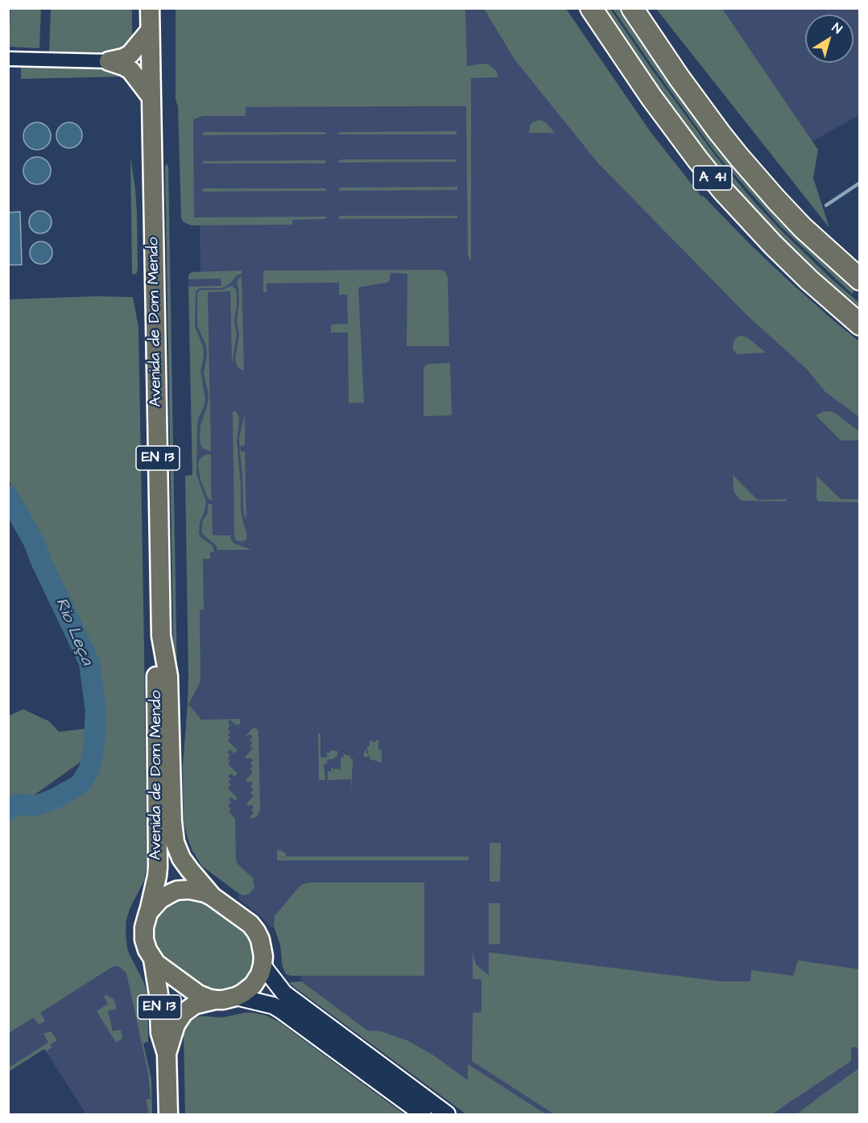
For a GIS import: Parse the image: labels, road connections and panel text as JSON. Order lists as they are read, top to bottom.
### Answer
{
  "streets": {
    "highway": ["A 41"],
    "main road": ["Avenida de Dom Mendo", "EN 13"]
  },
  "crossings": [
    ["Avenida de Dom Mendo", "EN 13"]
  ],
  "water": ["Rio Leça"],
  "north": "top right"
}
